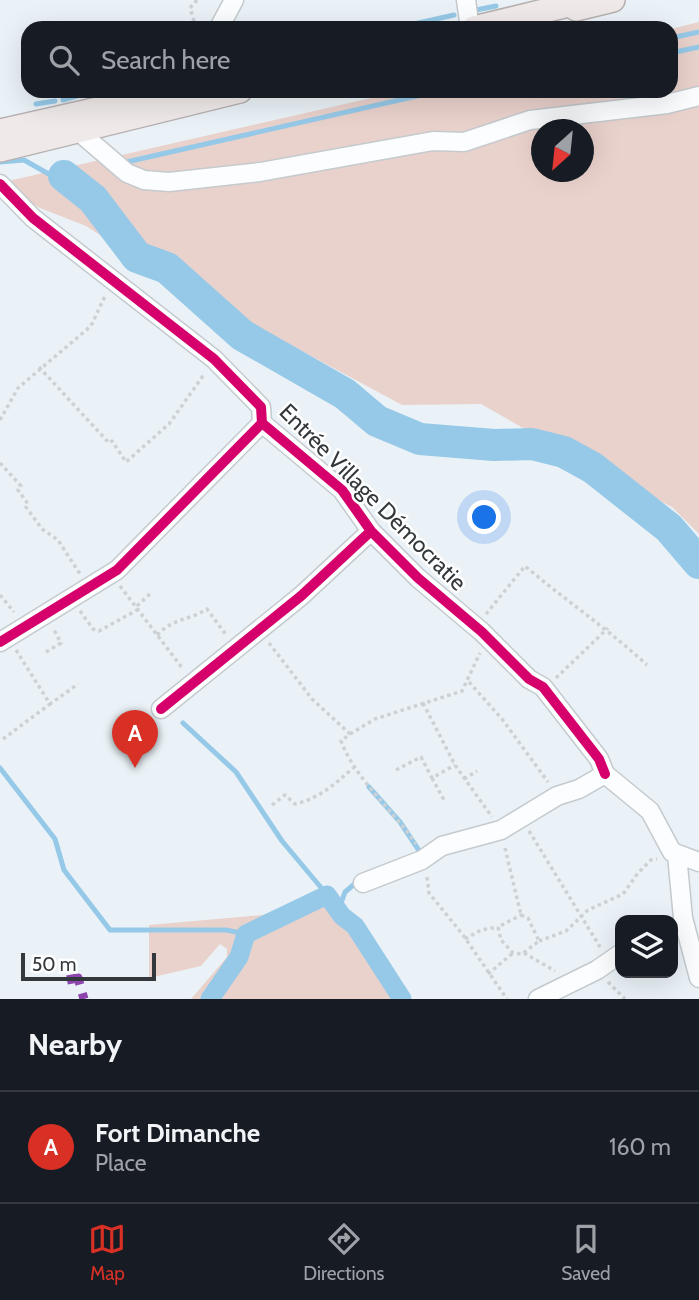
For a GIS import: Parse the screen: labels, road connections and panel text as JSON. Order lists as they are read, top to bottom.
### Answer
{
  "streets": {
    "street": ["Entrée Village Démocratie"]
  },
  "scale_bar": "50 m",
  "north": "bottom left",
  "page": {
    "search": "Search here",
    "pins": "A",
    "scale": "50 m",
    "heading": "Nearby",
    "list": [
      {
        "mark": "A",
        "name": "Fort Dimanche",
        "note": "Place",
        "value": "160 m"
      }
    ],
    "nav": ["Map", "Directions", "Saved"]
  }
}
